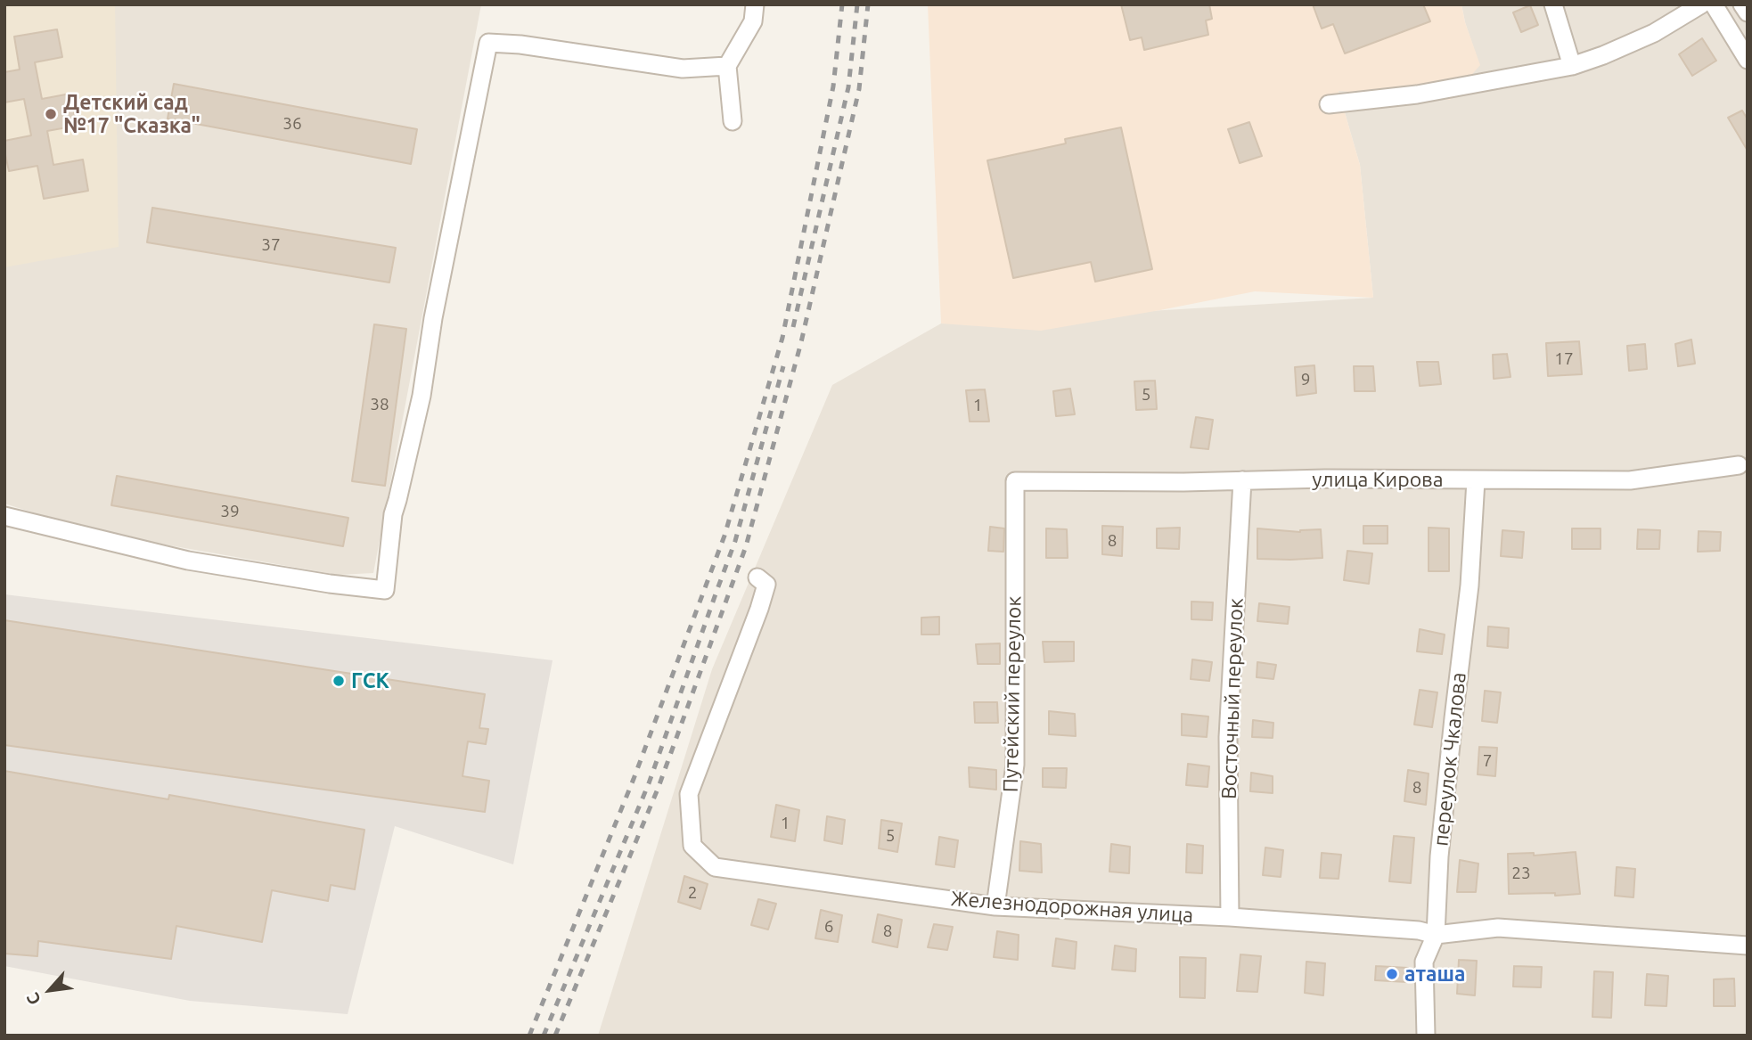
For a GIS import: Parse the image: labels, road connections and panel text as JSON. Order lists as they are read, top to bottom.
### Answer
{
  "streets": {
    "street": [
      "улица Кирова",
      "Путейский переулок",
      "Восточный переулок",
      "переулок Чкалова",
      "Железнодорожная улица"
    ]
  },
  "crossings": [
    ["улица Кирова", "Путейский переулок"],
    ["улица Кирова", "Восточный переулок"],
    ["улица Кирова", "переулок Чкалова"],
    ["Путейский переулок", "Железнодорожная улица"],
    ["Восточный переулок", "Железнодорожная улица"],
    ["переулок Чкалова", "Железнодорожная улица"]
  ],
  "places": ["Детский сад №17 \"Сказка\"", "ГСК", "аташа"],
  "house_numbers": [
    "36",
    "37",
    "17",
    "9",
    "5",
    "38",
    "1",
    "39",
    "8",
    "7",
    "8",
    "1",
    "5",
    "23",
    "2",
    "6",
    "8"
  ],
  "north": "bottom left"
}
